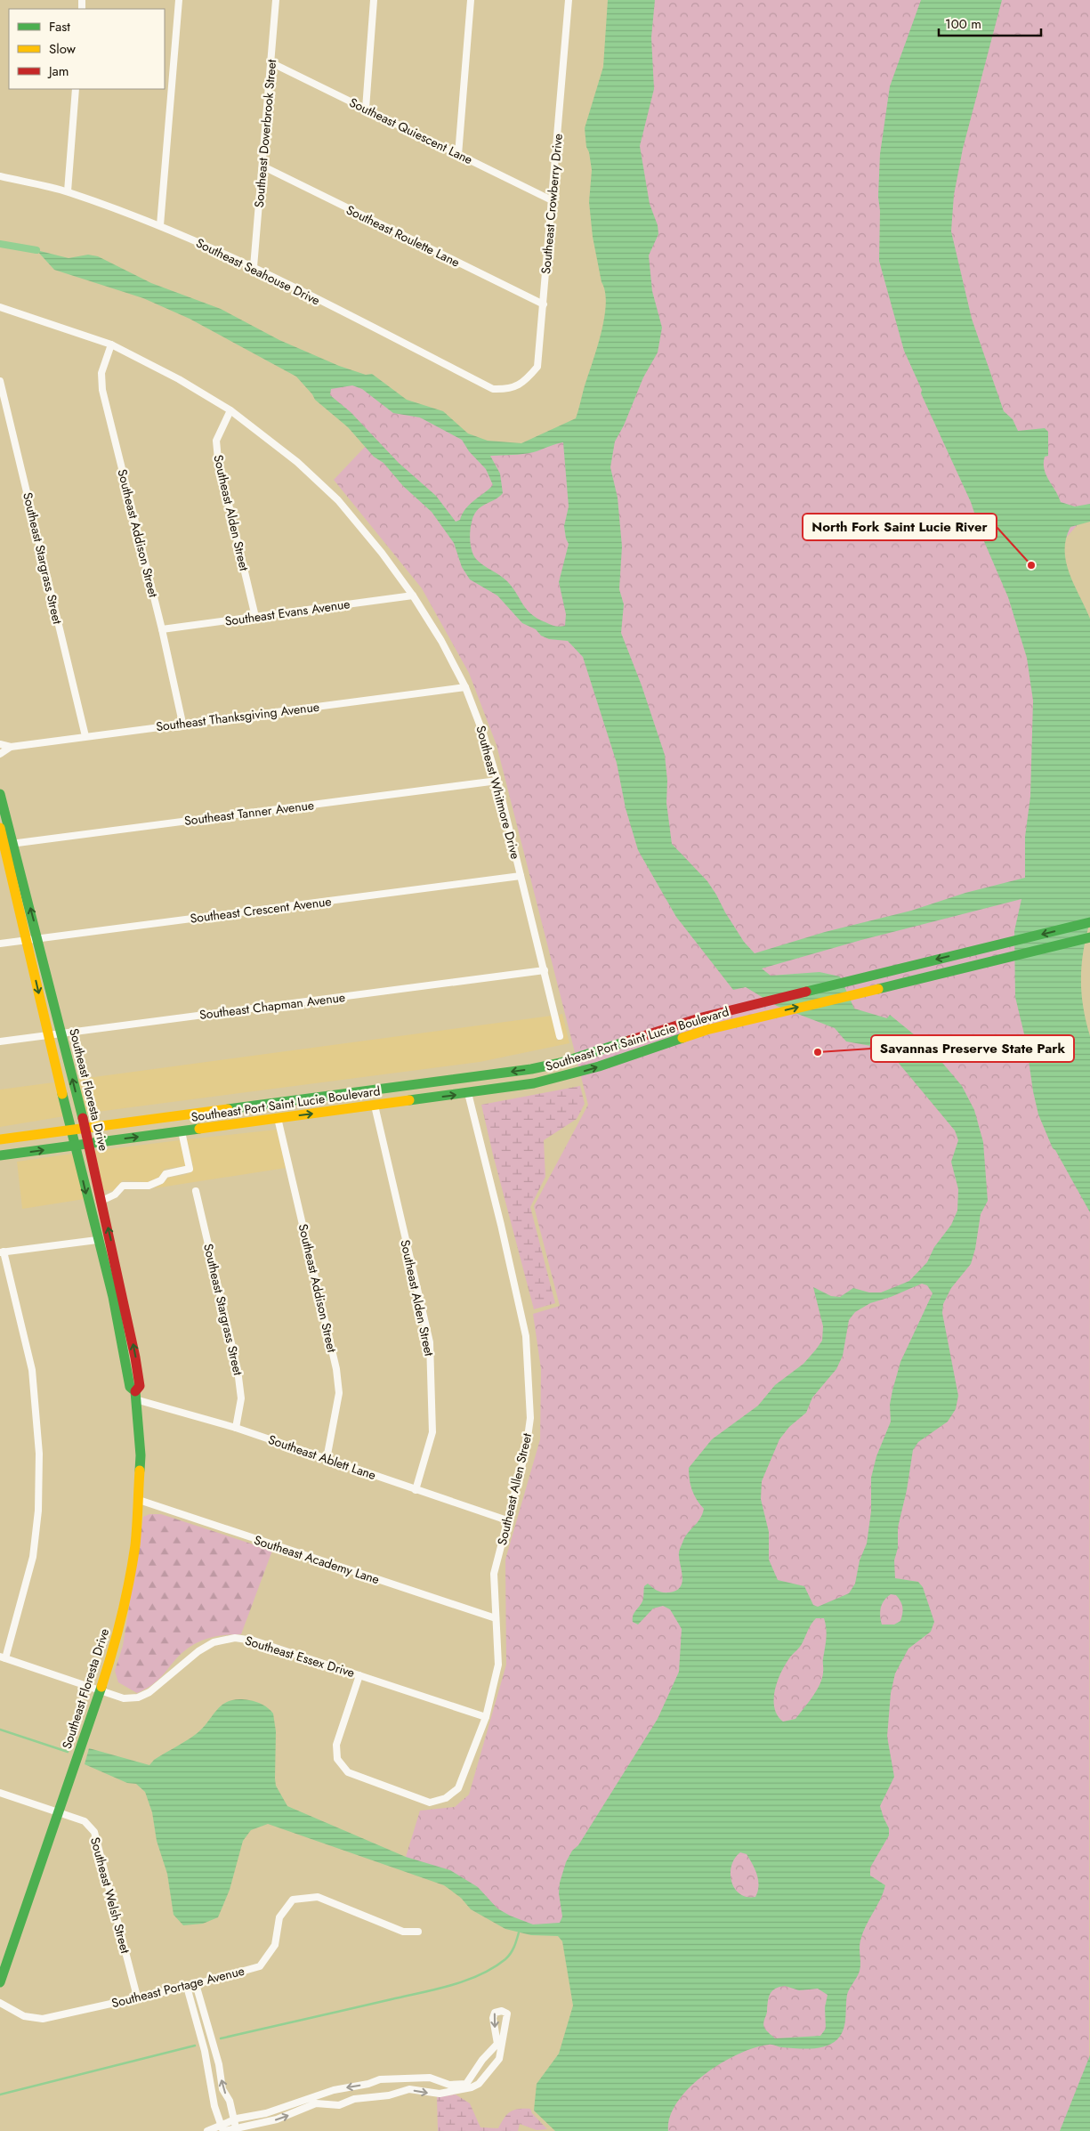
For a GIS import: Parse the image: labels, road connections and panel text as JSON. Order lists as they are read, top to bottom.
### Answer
{
  "streets": {
    "main road": ["Southeast Port Saint Lucie Boulevard", "Southeast Floresta Drive"],
    "street": [
      "Southeast Quiescent Lane",
      "Southeast Doverbrook Street",
      "Southeast Crowberry Drive",
      "Southeast Roulette Lane",
      "Southeast Seahouse Drive",
      "Southeast Alden Street",
      "Southeast Addison Street",
      "Southeast Stargrass Street",
      "Southeast Evans Avenue",
      "Southeast Thanksgiving Avenue",
      "Southeast Whitmore Drive",
      "Southeast Tanner Avenue",
      "Southeast Crescent Avenue",
      "Southeast Chapman Avenue",
      "Southeast Ablett Lane",
      "Southeast Allen Street",
      "Southeast Academy Lane",
      "Southeast Essex Drive",
      "Southeast Welsh Street",
      "Southeast Portage Avenue"
    ]
  },
  "crossings": [
    ["Southeast Quiescent Lane", "Southeast Doverbrook Street"],
    ["Southeast Quiescent Lane", "Southeast Crowberry Drive"],
    ["Southeast Doverbrook Street", "Southeast Roulette Lane"],
    ["Southeast Doverbrook Street", "Southeast Seahouse Drive"],
    ["Southeast Crowberry Drive", "Southeast Roulette Lane"],
    ["Southeast Crowberry Drive", "Southeast Seahouse Drive"],
    ["Southeast Alden Street", "Southeast Evans Avenue"],
    ["Southeast Alden Street", "Southeast Whitmore Drive"],
    ["Southeast Alden Street", "Southeast Port Saint Lucie Boulevard"],
    ["Southeast Alden Street", "Southeast Ablett Lane"],
    ["Southeast Addison Street", "Southeast Evans Avenue"],
    ["Southeast Addison Street", "Southeast Thanksgiving Avenue"],
    ["Southeast Addison Street", "Southeast Whitmore Drive"],
    ["Southeast Addison Street", "Southeast Port Saint Lucie Boulevard"],
    ["Southeast Addison Street", "Southeast Ablett Lane"],
    ["Southeast Stargrass Street", "Southeast Thanksgiving Avenue"],
    ["Southeast Stargrass Street", "Southeast Ablett Lane"],
    ["Southeast Evans Avenue", "Southeast Whitmore Drive"],
    ["Southeast Thanksgiving Avenue", "Southeast Whitmore Drive"],
    ["Southeast Whitmore Drive", "Southeast Tanner Avenue"],
    ["Southeast Whitmore Drive", "Southeast Crescent Avenue"],
    ["Southeast Whitmore Drive", "Southeast Chapman Avenue"],
    ["Southeast Tanner Avenue", "Southeast Floresta Drive"],
    ["Southeast Crescent Avenue", "Southeast Floresta Drive"],
    ["Southeast Chapman Avenue", "Southeast Floresta Drive"],
    ["Southeast Port Saint Lucie Boulevard", "Southeast Floresta Drive"],
    ["Southeast Port Saint Lucie Boulevard", "Southeast Allen Street"],
    ["Southeast Floresta Drive", "Southeast Ablett Lane"],
    ["Southeast Floresta Drive", "Southeast Academy Lane"],
    ["Southeast Floresta Drive", "Southeast Essex Drive"],
    ["Southeast Floresta Drive", "Southeast Welsh Street"],
    ["Southeast Ablett Lane", "Southeast Allen Street"],
    ["Southeast Allen Street", "Southeast Academy Lane"],
    ["Southeast Allen Street", "Southeast Essex Drive"],
    ["Southeast Welsh Street", "Southeast Portage Avenue"]
  ],
  "places": ["North Fork Saint Lucie River", "Savannas Preserve State Park"],
  "legend": ["Fast", "Slow", "Jam"],
  "scale_bar": "100 m"
}
